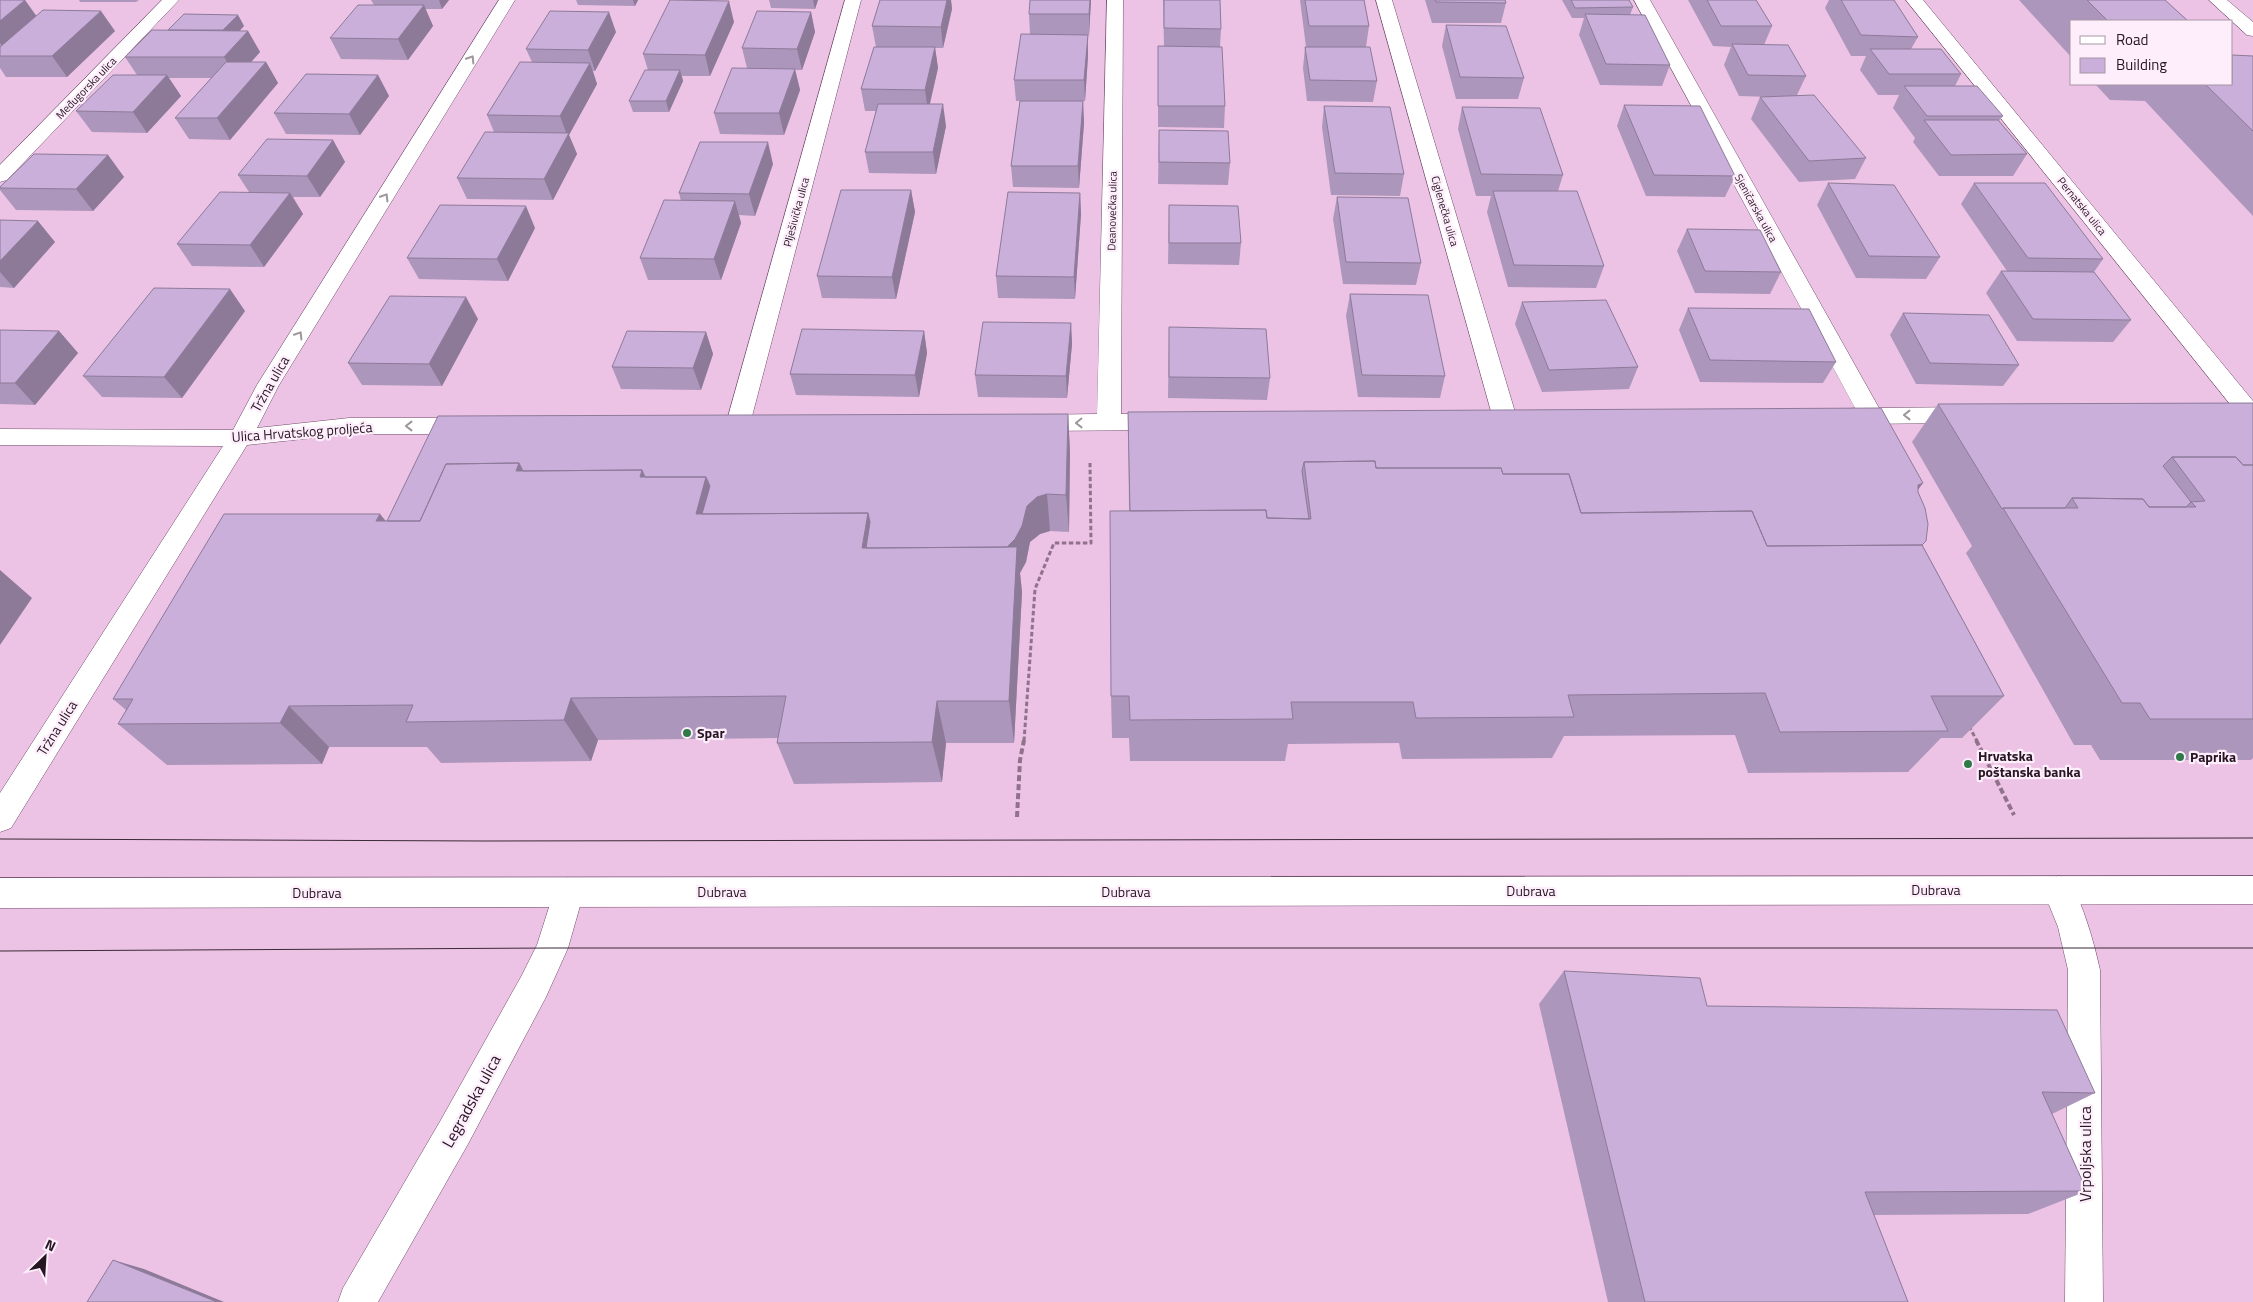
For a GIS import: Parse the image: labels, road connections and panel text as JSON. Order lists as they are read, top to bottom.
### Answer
{
  "streets": {
    "street": [
      "Međugorska ulica",
      "Pernatska ulica",
      "Sjeničarska ulica",
      "Deanovečka ulica",
      "Ciglenečka ulica",
      "Plješivička ulica",
      "Tržna ulica",
      "Ulica Hrvatskog proljeća",
      "Dubrava",
      "Legradska ulica",
      "Vrpoljska ulica"
    ]
  },
  "crossings": [
    ["Tržna ulica", "Ulica Hrvatskog proljeća"],
    ["Dubrava", "Legradska ulica"],
    ["Dubrava", "Vrpoljska ulica"]
  ],
  "one_way": ["Tržna ulica", "Ulica Hrvatskog proljeća"],
  "places": ["Spar", "Paprika", "Hrvatska poštanska banka"],
  "legend": ["Road", "Building"],
  "north": "top right"
}
